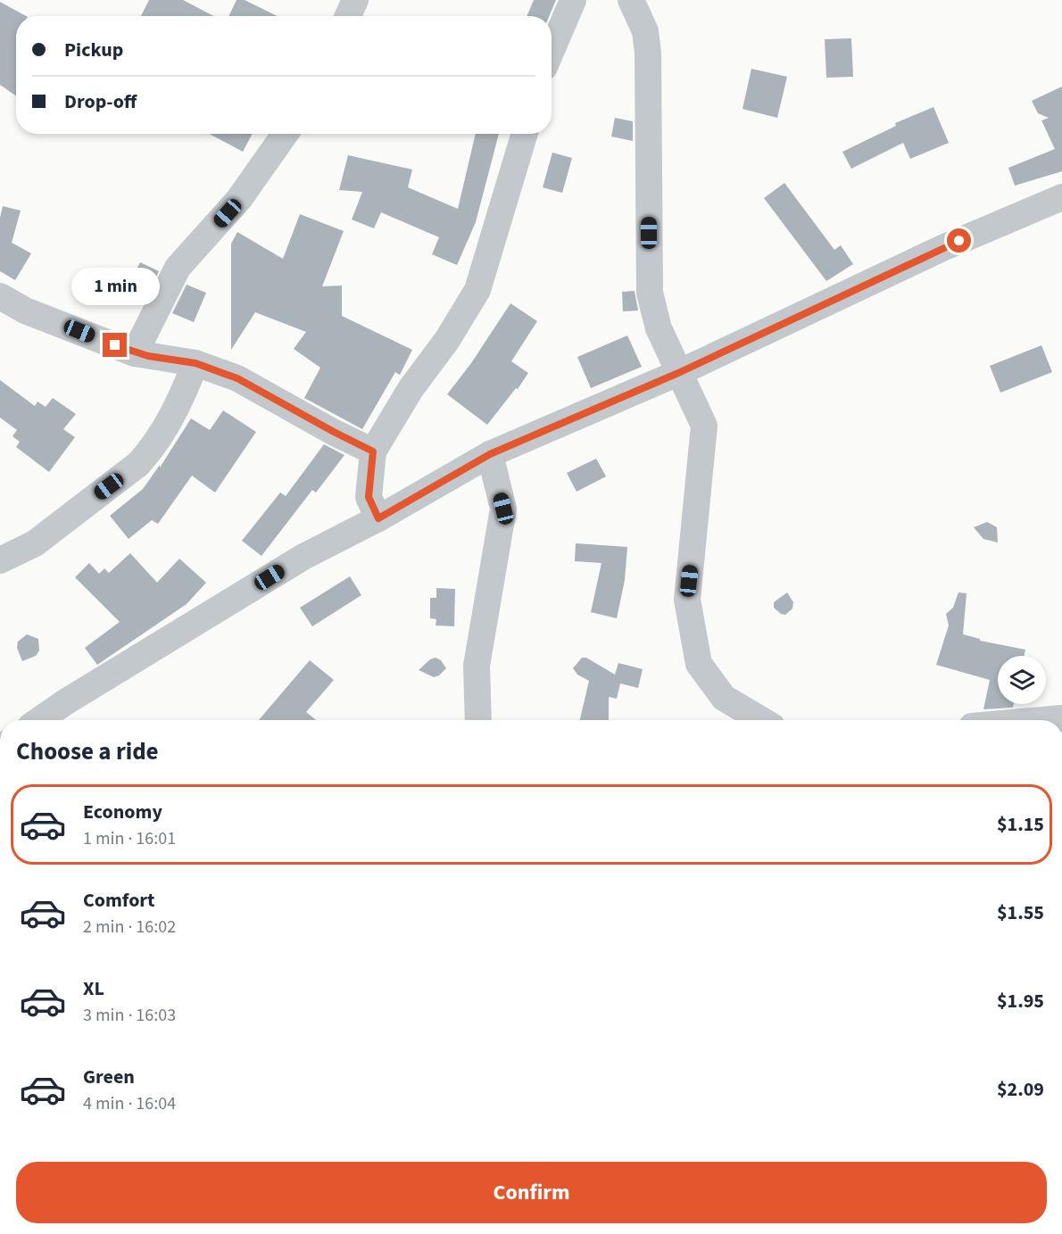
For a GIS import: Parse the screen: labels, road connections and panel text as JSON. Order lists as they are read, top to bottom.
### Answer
{
  "page": {
    "banner": ["Pickup", "Drop-off"],
    "bubble": "1 min",
    "heading": "Choose a ride",
    "list": [
      {
        "name": "Economy",
        "note": "1 min · 16:01",
        "value": "$1.15"
      },
      {
        "name": "Comfort",
        "note": "2 min · 16:02",
        "value": "$1.55"
      },
      {
        "name": "XL",
        "note": "3 min · 16:03",
        "value": "$1.95"
      },
      {
        "name": "Green",
        "note": "4 min · 16:04",
        "value": "$2.09"
      }
    ],
    "buttons": "Confirm"
  }
}
